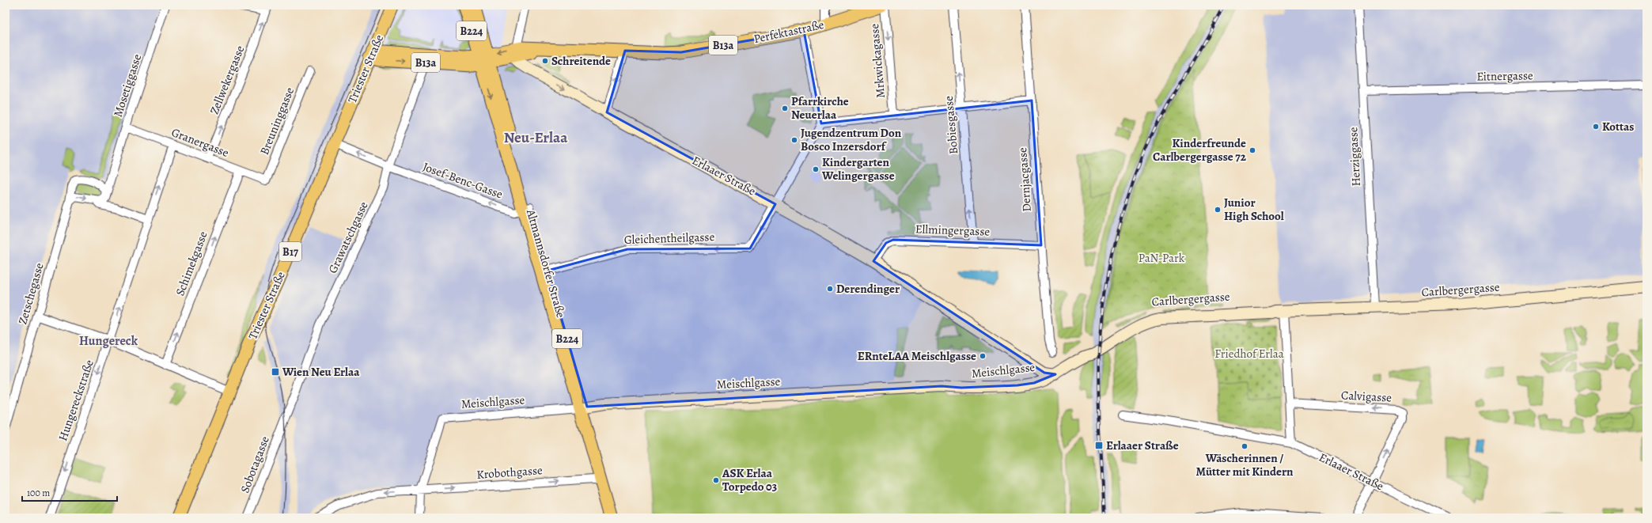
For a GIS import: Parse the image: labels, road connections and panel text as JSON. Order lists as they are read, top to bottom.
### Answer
{
  "streets": {
    "main road": [
      "B224",
      "Perfektastraße",
      "B13a",
      "Triester Straße",
      "B17",
      "Altmannsdorfer Straße"
    ],
    "street": [
      "Mrkwickagasse",
      "Eitnergasse",
      "Zellwekergasse",
      "Mosetiggasse",
      "Breuninggasse",
      "Bobiesgasse",
      "Granergasse",
      "Herziggasse",
      "Erlaaer Straße",
      "Dernjacgasse",
      "Josef-Benc-Gasse",
      "Ellmingergasse",
      "Grawatschgasse",
      "Gleichentheilgasse",
      "Schimekgasse",
      "Carlbergergasse",
      "Zetschegasse",
      "Meischlgasse",
      "Calvigasse",
      "Hungereckstraße",
      "Sobotagasse",
      "Krobothgasse"
    ]
  },
  "crossings": [
    ["Perfektastraße", "B13a"],
    ["Perfektastraße", "Mrkwickagasse"],
    ["Perfektastraße", "Erlaaer Straße"],
    ["B13a", "Triester Straße"],
    ["B13a", "Erlaaer Straße"],
    ["B13a", "Grawatschgasse"],
    ["B13a", "Altmannsdorfer Straße"],
    ["Triester Straße", "Josef-Benc-Gasse"],
    ["Eitnergasse", "Herziggasse"],
    ["Zellwekergasse", "Granergasse"],
    ["Mosetiggasse", "Granergasse"],
    ["Breuninggasse", "Granergasse"],
    ["Bobiesgasse", "Ellmingergasse"],
    ["Granergasse", "Schimekgasse"],
    ["Granergasse", "Hungereckstraße"],
    ["Herziggasse", "Carlbergergasse"],
    ["Erlaaer Straße", "Ellmingergasse"],
    ["Erlaaer Straße", "Gleichentheilgasse"],
    ["Erlaaer Straße", "Carlbergergasse"],
    ["Erlaaer Straße", "Meischlgasse"],
    ["Erlaaer Straße", "Calvigasse"],
    ["Dernjacgasse", "Ellmingergasse"],
    ["Josef-Benc-Gasse", "Grawatschgasse"],
    ["Josef-Benc-Gasse", "Altmannsdorfer Straße"],
    ["Grawatschgasse", "Sobotagasse"],
    ["Gleichentheilgasse", "Altmannsdorfer Straße"],
    ["Altmannsdorfer Straße", "Meischlgasse"],
    ["Altmannsdorfer Straße", "Krobothgasse"],
    ["Carlbergergasse", "Meischlgasse"],
    ["Meischlgasse", "Krobothgasse"]
  ],
  "one_way": [
    "Mrkwickagasse",
    "Zellwekergasse",
    "Bobiesgasse",
    "Josef-Benc-Gasse",
    "Gleichentheilgasse",
    "Schimekgasse"
  ],
  "districts": ["Neu-Erlaa", "Hungereck"],
  "parks": ["PaN-Park", "Friedhof Erlaa"],
  "places": {
    "other": [
      "Schreitende",
      "Pfarrkirche Neuerlaa",
      "Kottas",
      "Jugendzentrum Don Bosco Inzersdorf",
      "Kinderfreunde Carlbergergasse 72",
      "Kindergarten Welingergasse",
      "Junior High School",
      "Derendinger",
      "ERnteLAA Meischlgasse",
      "Wäscherinnen / Mütter mit Kindern",
      "ASK Erlaa Torpedo 03"
    ],
    "transit": ["Wien Neu Erlaa", "Erlaaer Straße"]
  },
  "scale_bar": "100 m"
}
